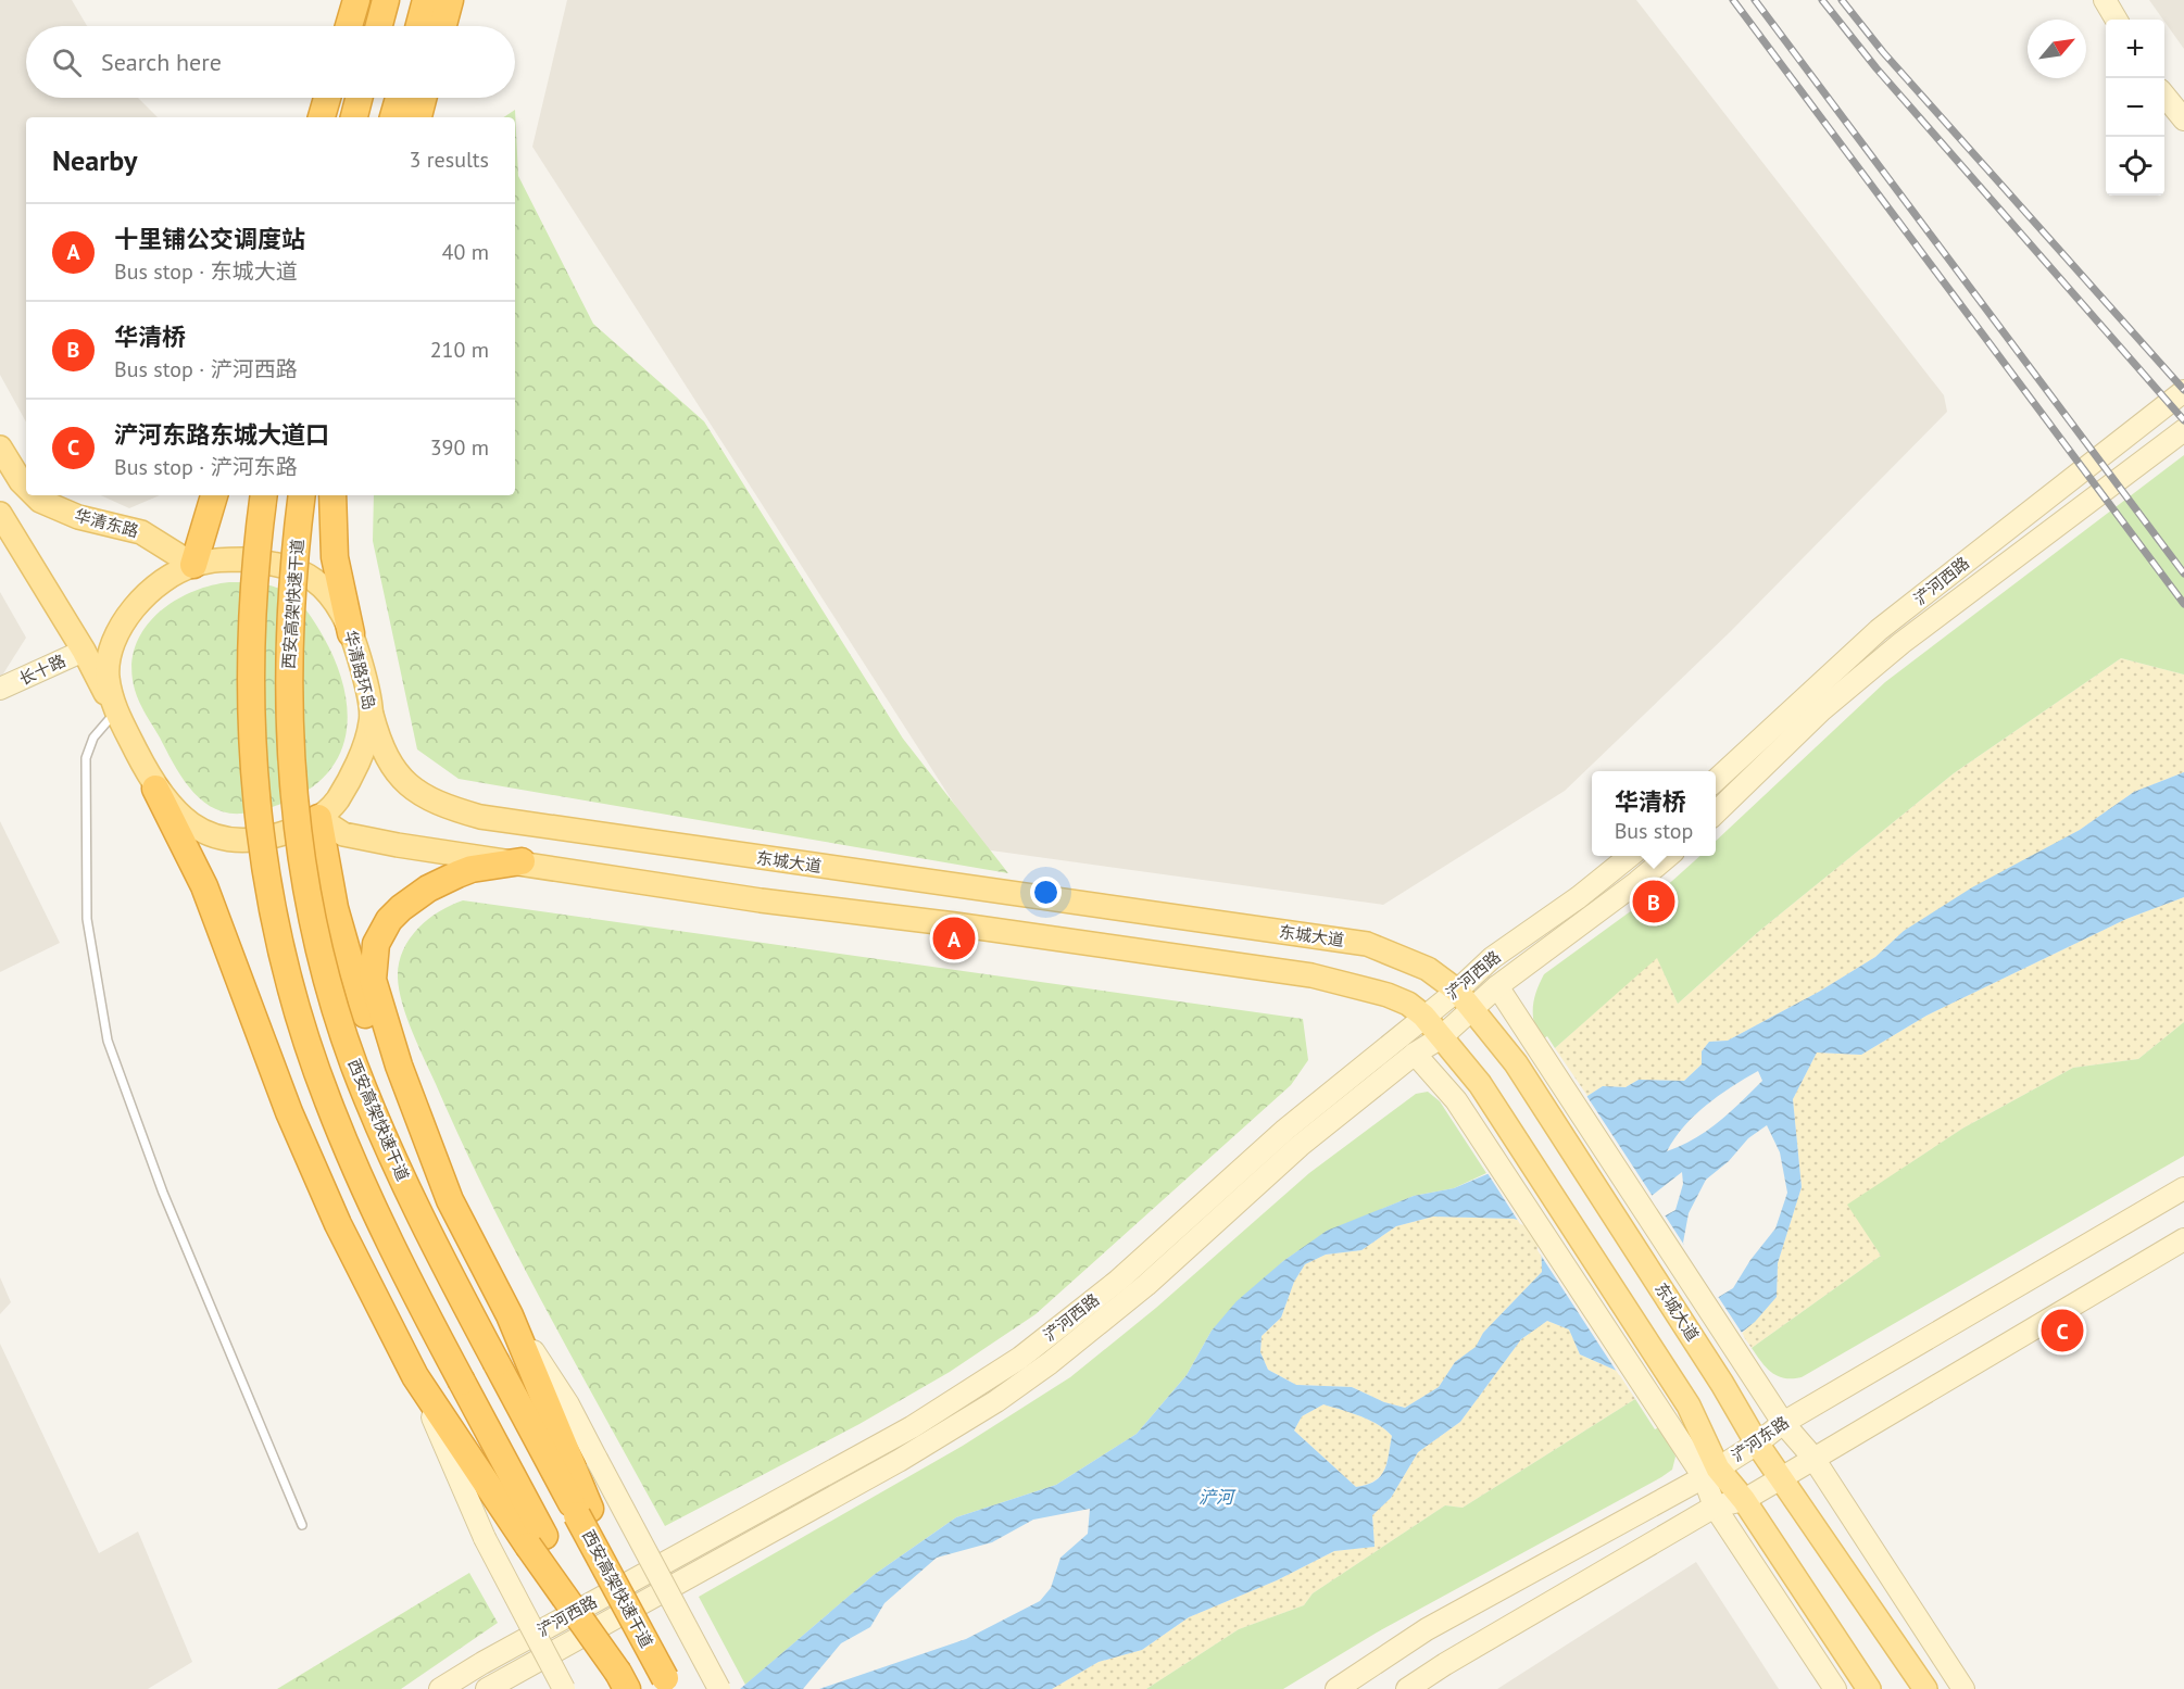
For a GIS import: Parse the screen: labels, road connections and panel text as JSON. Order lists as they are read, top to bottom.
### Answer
{
  "streets": {
    "highway": ["西安高架快速干道"],
    "main road": [
      "华清东路",
      "浐河西路",
      "长十路",
      "华清路环岛",
      "东城大道",
      "浐河东路"
    ]
  },
  "crossings": [
    ["华清东路", "华清路环岛"],
    ["浐河西路", "东城大道"],
    ["华清路环岛", "东城大道"],
    ["东城大道", "浐河东路"]
  ],
  "water": ["浐河"],
  "north": "top right",
  "page": {
    "map_buttons": ["+", "−"],
    "search": "Search here",
    "heading": ["Nearby", "3 results"],
    "list": [
      {
        "mark": "A",
        "name": "十里铺公交调度站",
        "note": "Bus stop · 东城大道",
        "value": "40 m"
      },
      {
        "mark": "B",
        "name": "华清桥",
        "note": "Bus stop · 浐河西路",
        "value": "210 m"
      },
      {
        "mark": "C",
        "name": "浐河东路东城大道口",
        "note": "Bus stop · 浐河东路",
        "value": "390 m"
      }
    ],
    "popup": ["华清桥", "Bus stop"],
    "pins": ["B", "A", "C"]
  }
}
